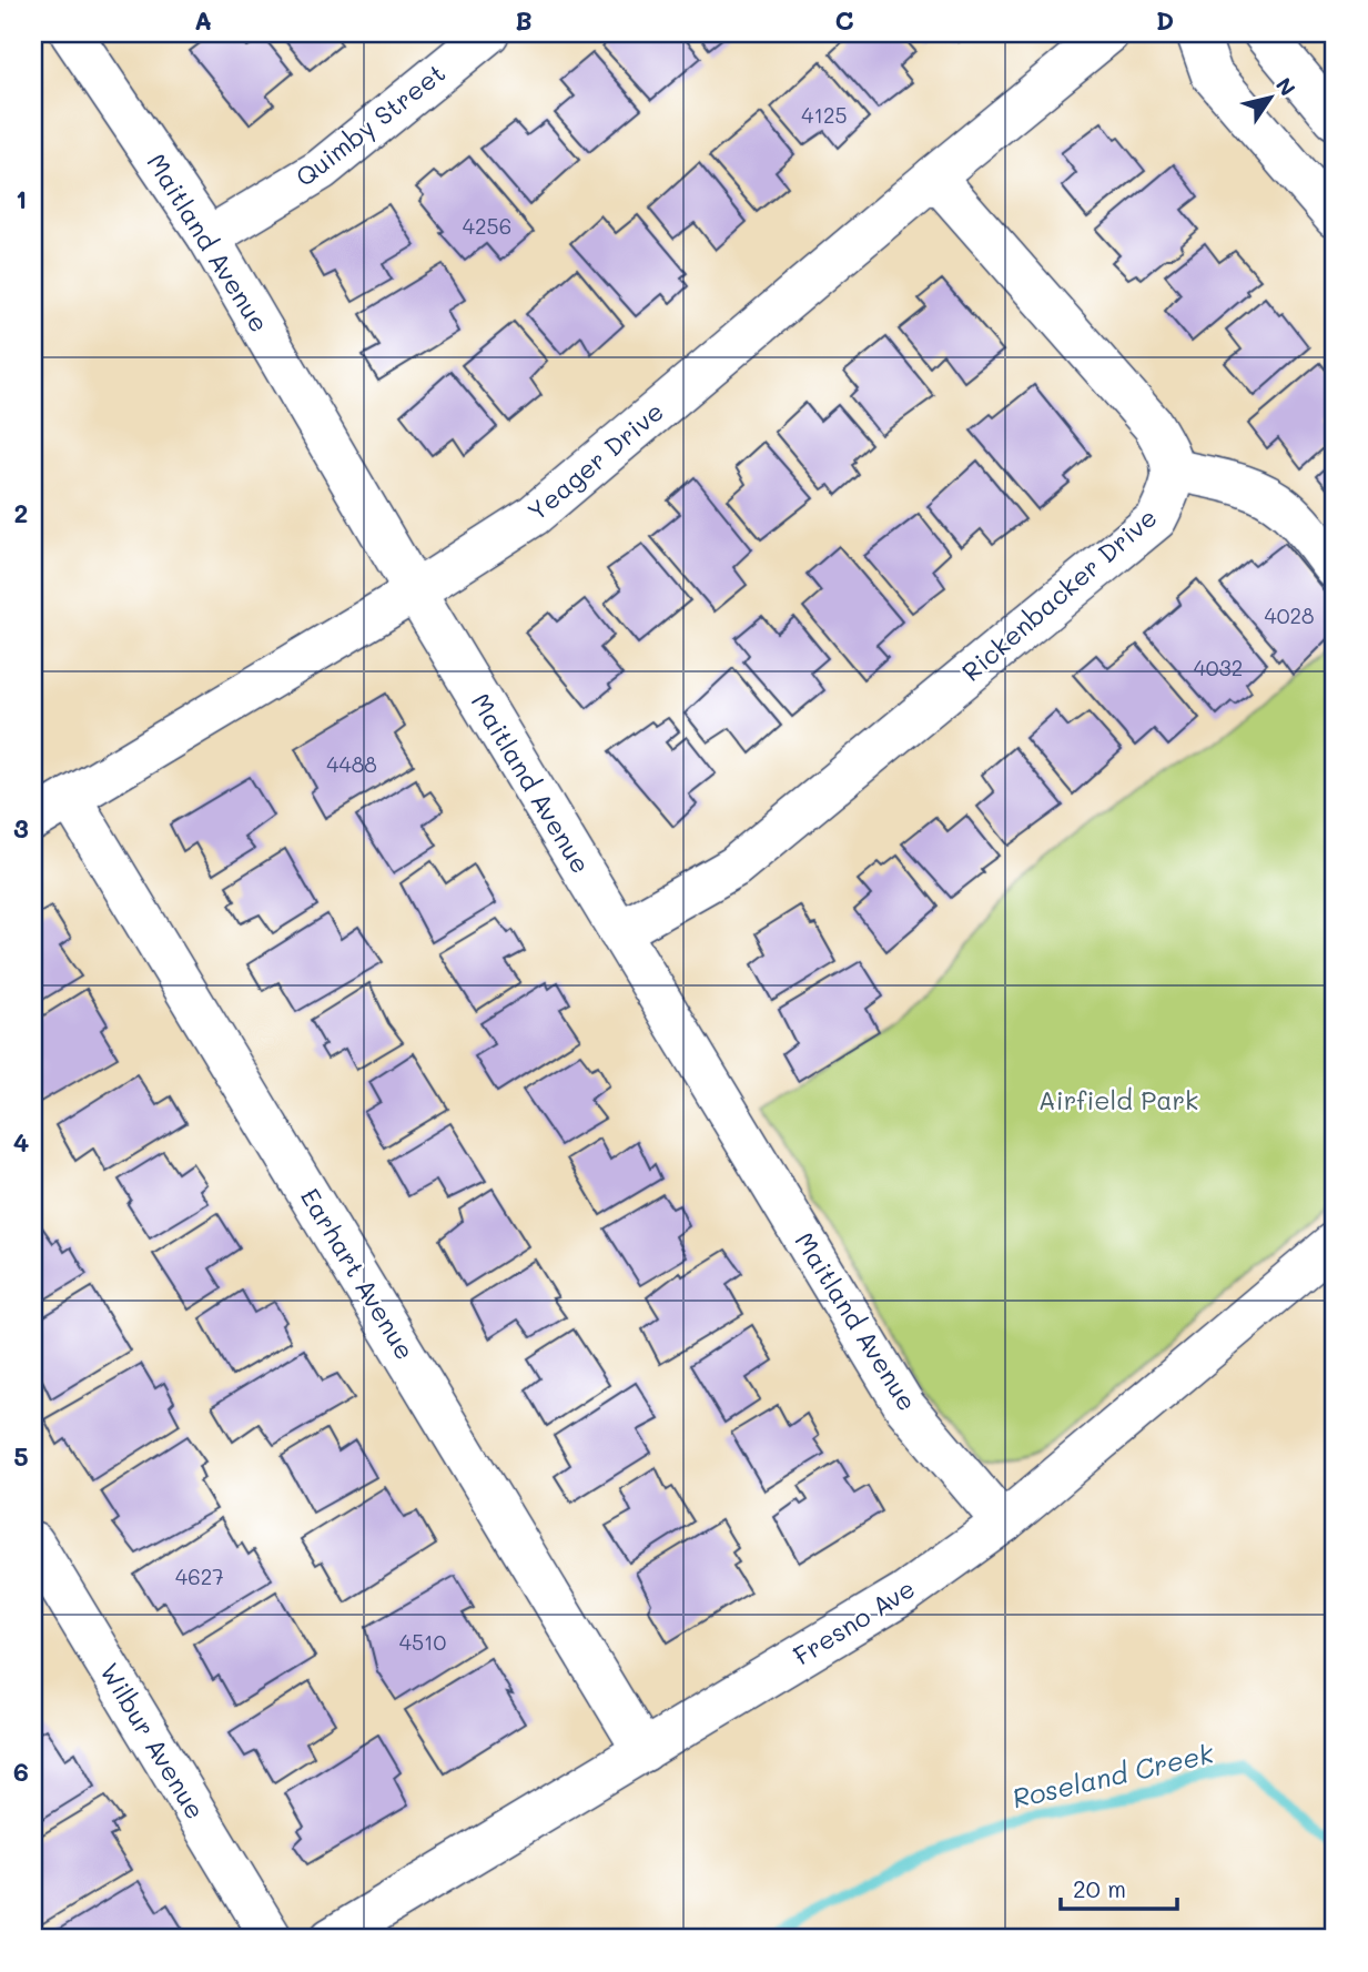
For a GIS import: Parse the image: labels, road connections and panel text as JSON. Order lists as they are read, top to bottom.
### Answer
{
  "streets": {
    "street": [
      "Quimby Street",
      "Maitland Avenue",
      "Yeager Drive",
      "Rickenbacker Drive",
      "Earhart Avenue",
      "Fresno Ave",
      "Wilbur Avenue"
    ]
  },
  "crossings": [
    ["Quimby Street", "Maitland Avenue"],
    ["Maitland Avenue", "Yeager Drive"],
    ["Maitland Avenue", "Rickenbacker Drive"],
    ["Maitland Avenue", "Fresno Ave"],
    ["Yeager Drive", "Earhart Avenue"],
    ["Earhart Avenue", "Fresno Ave"]
  ],
  "water": ["Roseland Creek"],
  "parks": ["Airfield Park"],
  "house_numbers": [
    "4125",
    "4256",
    "4028",
    "4032",
    "4488",
    "4627",
    "4510"
  ],
  "scale_bar": "20 m",
  "north": "top right",
  "grid": {
    "columns": [
      "A",
      "B",
      "C",
      "D"
    ],
    "rows": [
      "1",
      "2",
      "3",
      "4",
      "5",
      "6"
    ]
  }
}
